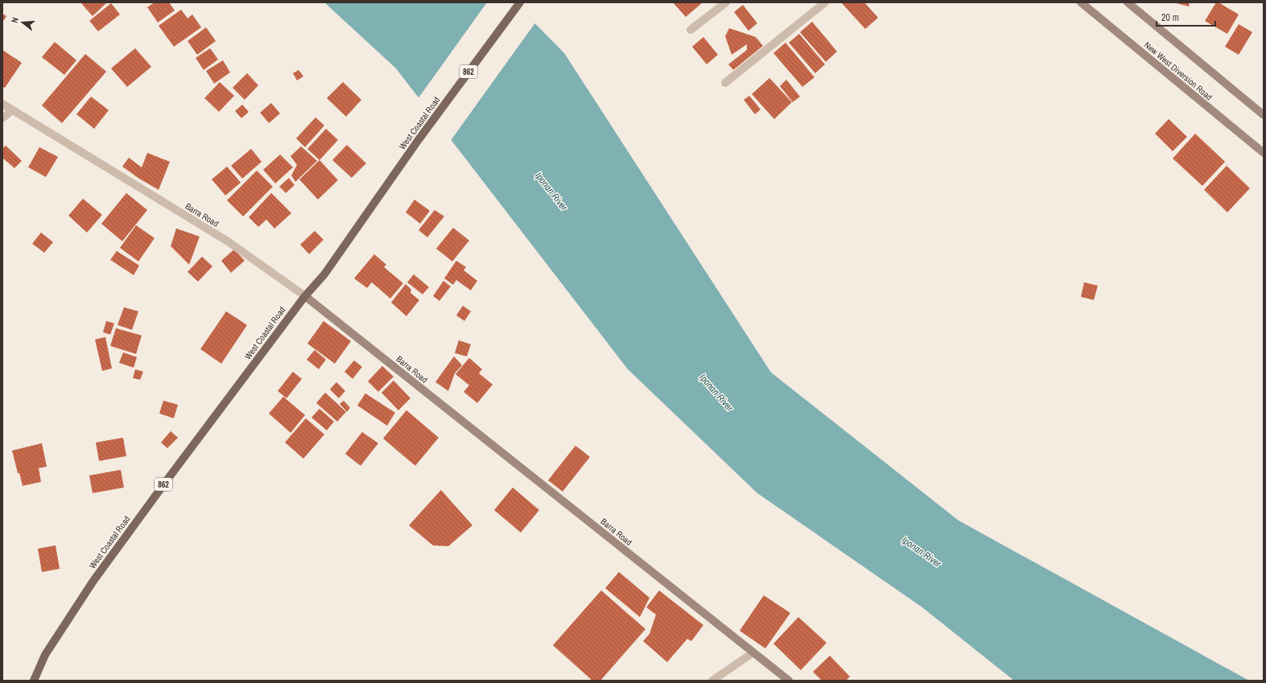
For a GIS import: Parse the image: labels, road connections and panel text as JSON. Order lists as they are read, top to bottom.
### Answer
{
  "streets": {
    "main road": ["862", "West Coastal Road"],
    "street": ["New West Diversion Road", "Barra Road"]
  },
  "crossings": [
    ["West Coastal Road", "Barra Road"]
  ],
  "water": ["Iponan River"],
  "scale_bar": "20 m",
  "north": "left"
}
